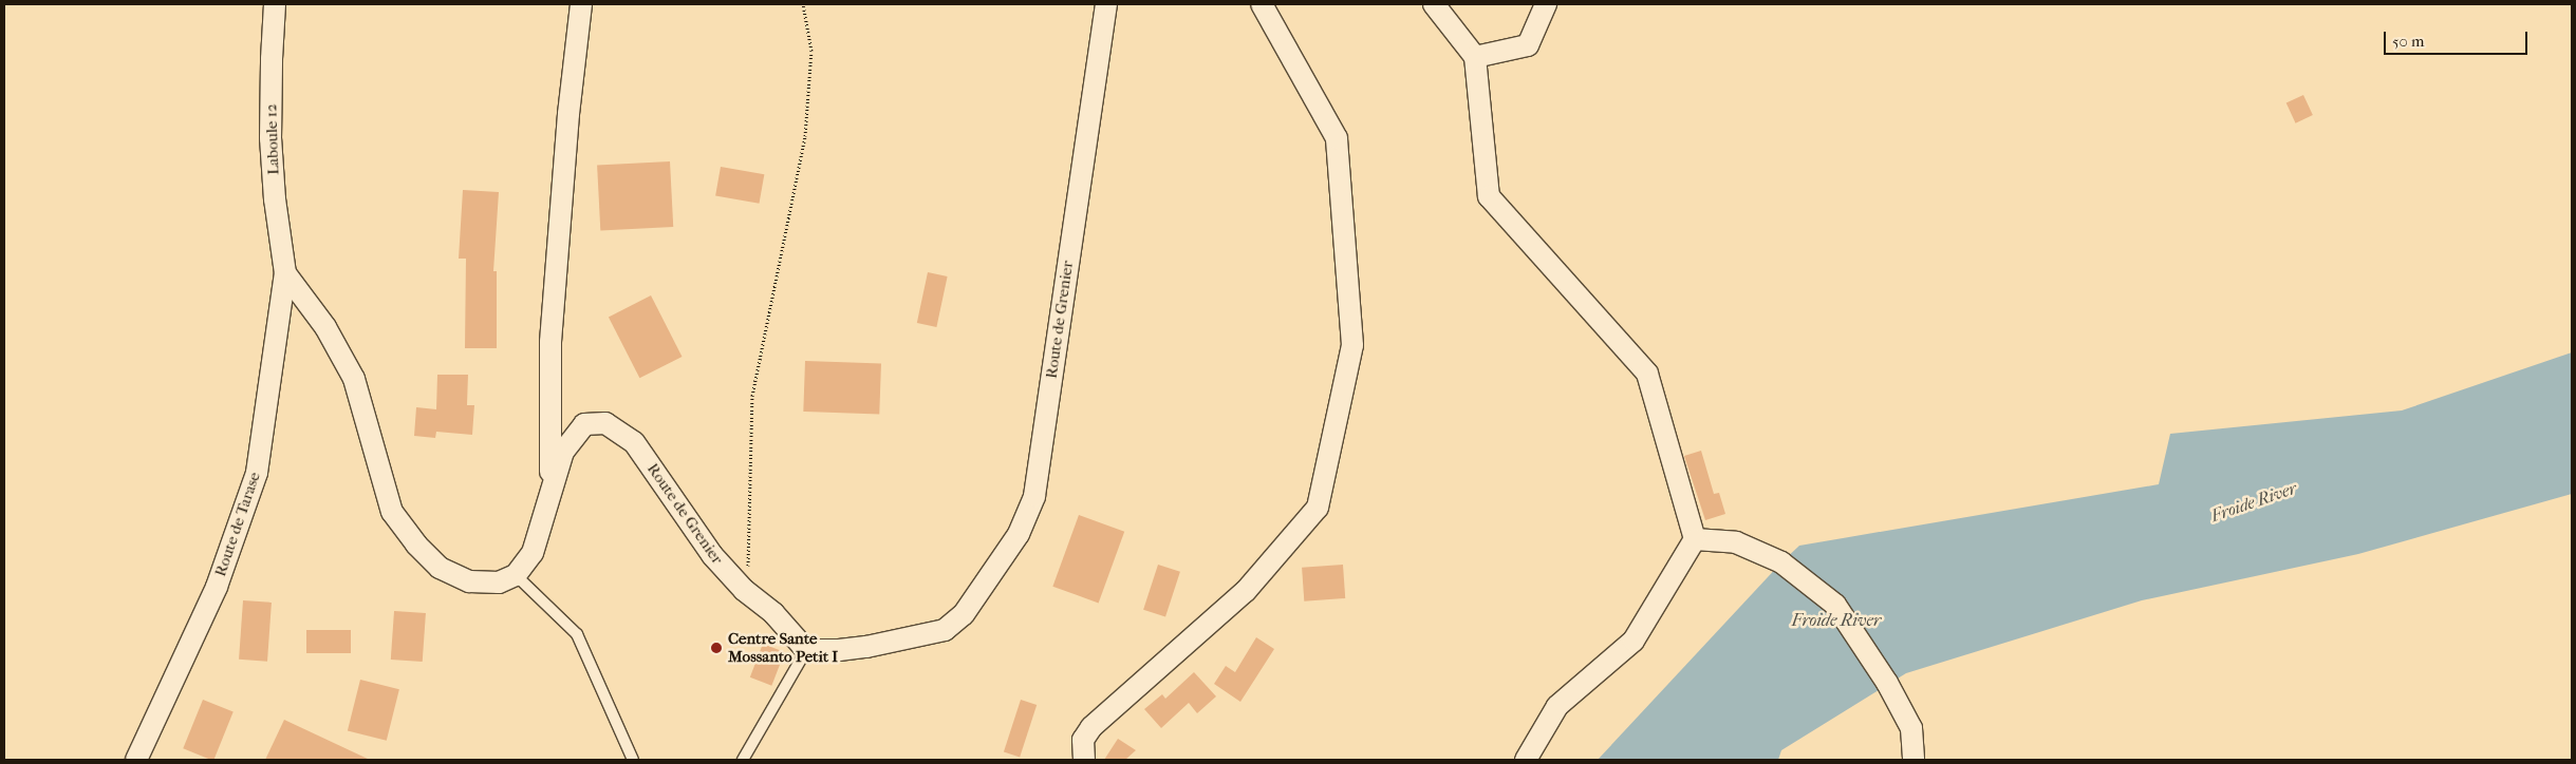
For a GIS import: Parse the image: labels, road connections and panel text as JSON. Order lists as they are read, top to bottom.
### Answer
{
  "streets": {
    "street": ["Laboule 12", "Route de Grenier", "Route de Tarase"]
  },
  "crossings": [
    ["Laboule 12", "Route de Tarase"]
  ],
  "water": ["Froide River"],
  "places": ["Centre Sante Mossanto Petit I"],
  "scale_bar": "50 m"
}
